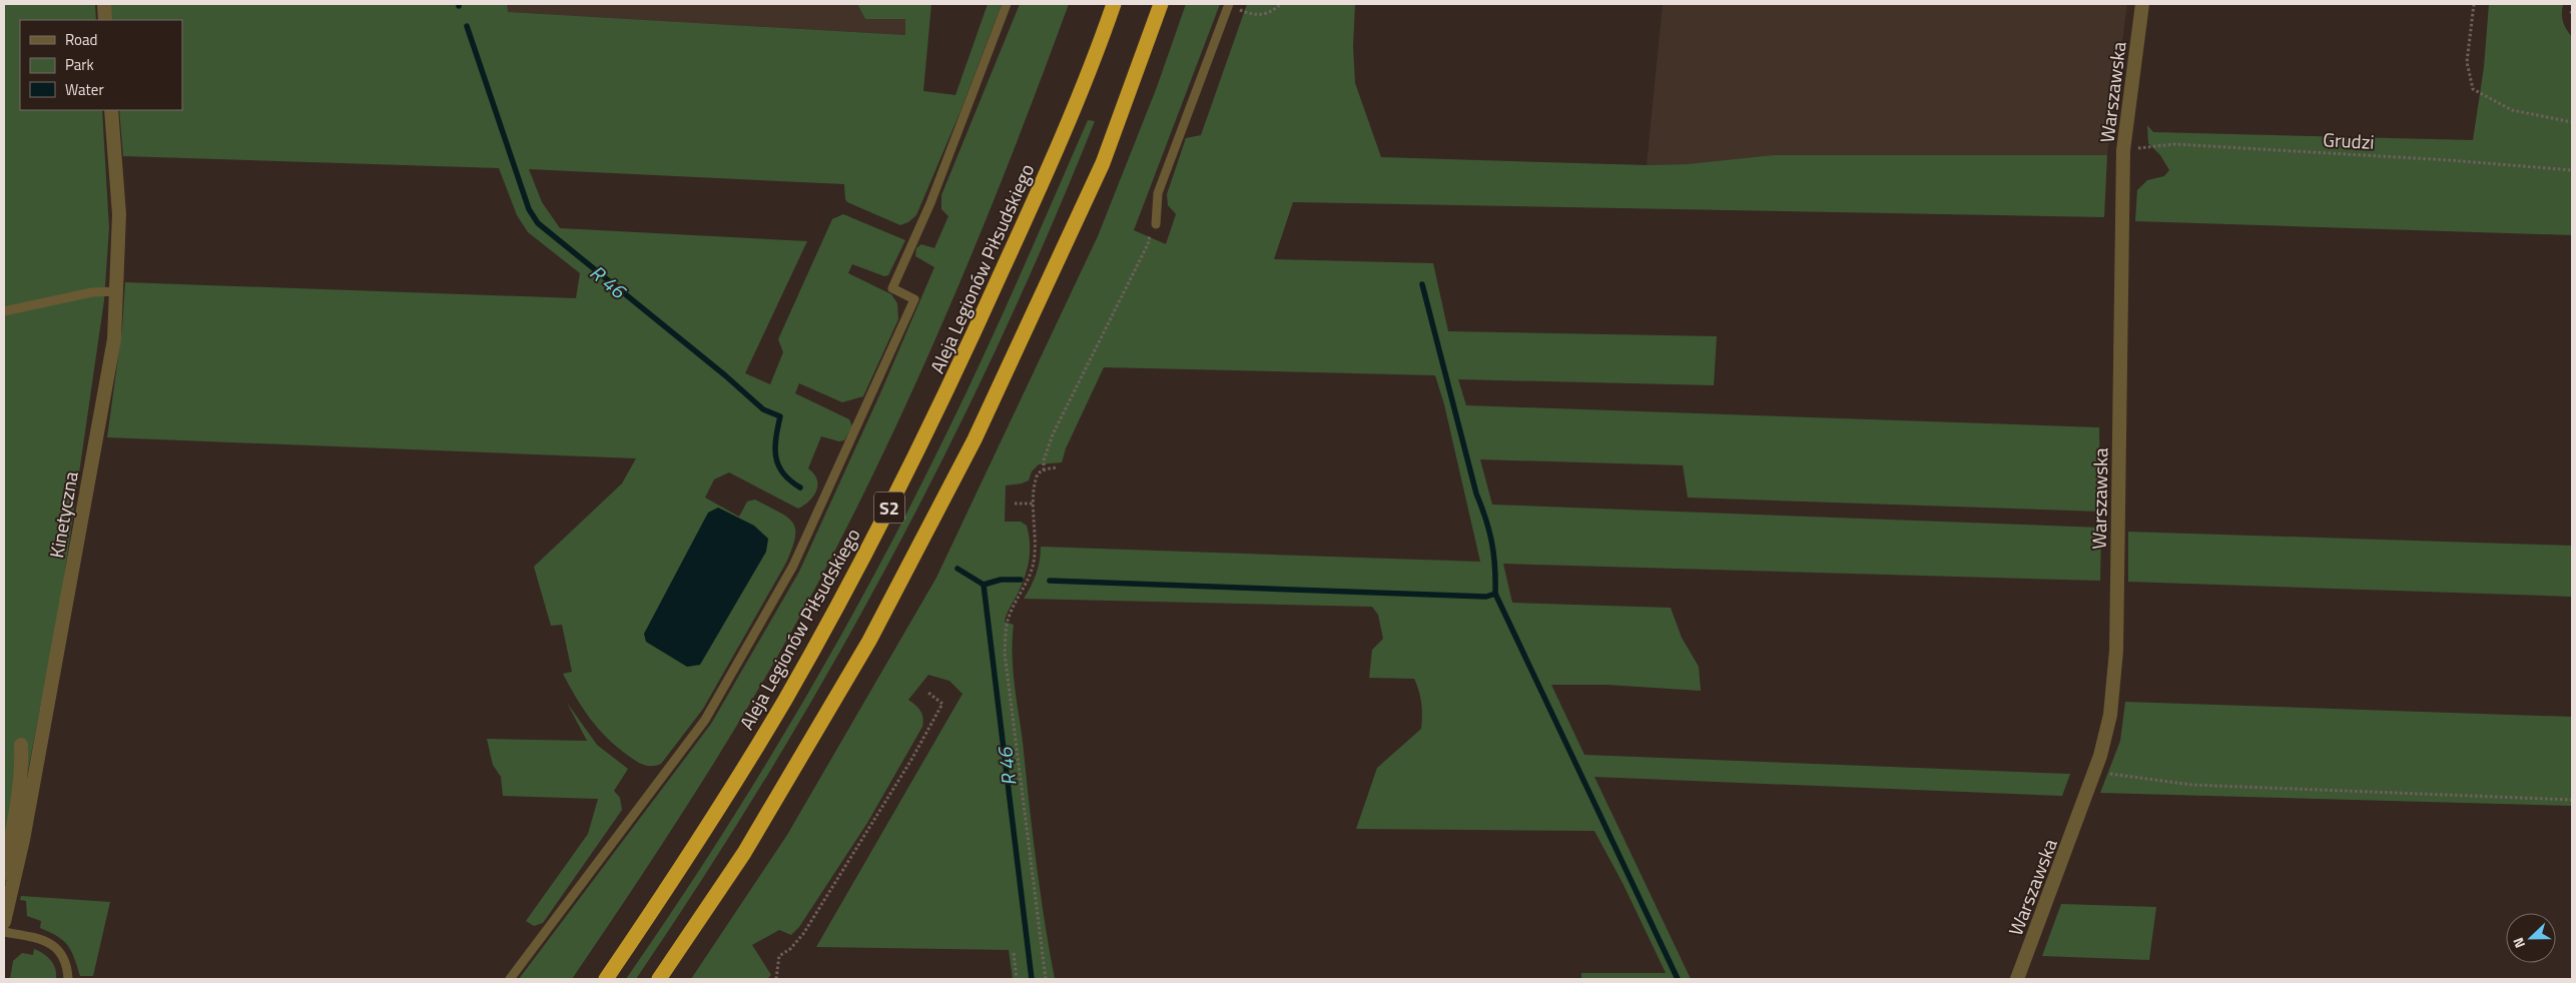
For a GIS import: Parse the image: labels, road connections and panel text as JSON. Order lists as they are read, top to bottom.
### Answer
{
  "streets": {
    "highway": ["Aleja Legionów Piłsudskiego", "S2"],
    "street": ["Warszawska", "Kinetyczna"],
    "path": ["Grudzi"]
  },
  "crossings": [
    ["Warszawska", "Grudzi"]
  ],
  "water": ["R 46"],
  "legend": ["Road", "Park", "Water"],
  "north": "left"
}
